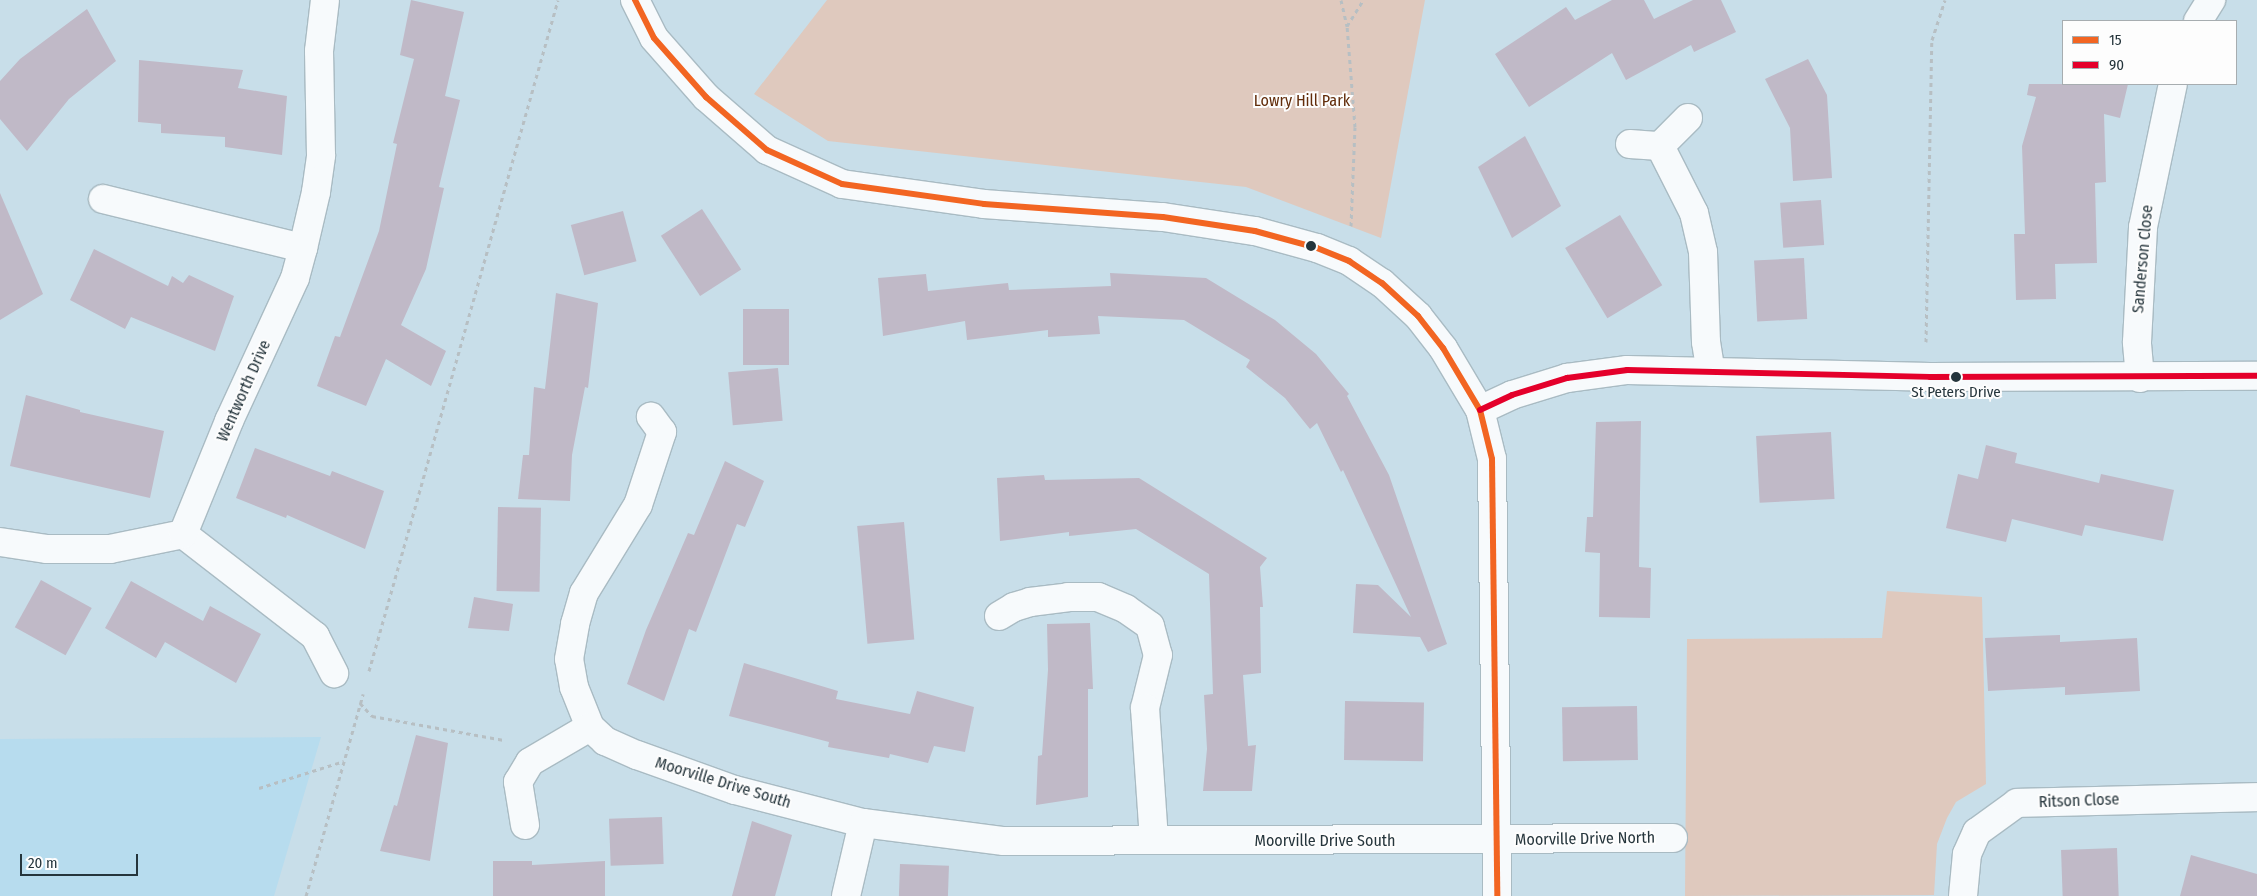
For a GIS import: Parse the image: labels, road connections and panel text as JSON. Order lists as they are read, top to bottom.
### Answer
{
  "streets": {
    "street": [
      "Sanderson Close",
      "Wentworth Drive",
      "Moorville Drive South",
      "Ritson Close",
      "Moorville Drive North"
    ]
  },
  "crossings": [
    ["Moorville Drive South", "Moorville Drive North"]
  ],
  "parks": ["Lowry Hill Park"],
  "places": ["St Peters Drive"],
  "lines": ["transit line 15", "transit line 90"],
  "legend": ["15", "90"],
  "scale_bar": "20 m"
}
